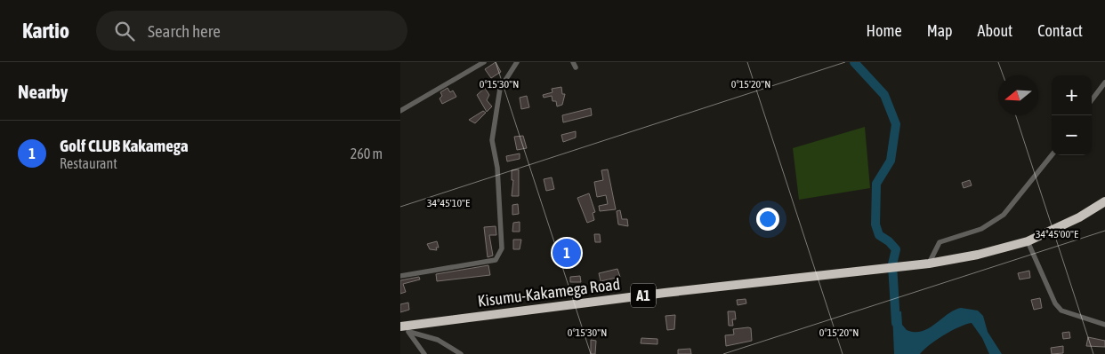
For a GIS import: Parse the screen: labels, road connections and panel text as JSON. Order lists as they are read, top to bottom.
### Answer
{
  "streets": {
    "highway": ["Kisumu-Kakamega Road", "A1"]
  },
  "crossings": [
    ["Kisumu-Kakamega Road", "A1"]
  ],
  "north": "left",
  "page": {
    "header": "Kartio",
    "search": "Search here",
    "nav": [
      "Home",
      "Map",
      "About",
      "Contact"
    ],
    "heading": "Nearby",
    "map_buttons": ["+", "−"],
    "list": [
      {
        "mark": "1",
        "name": "Golf CLUB Kakamega",
        "note": "Restaurant",
        "value": "260 m"
      }
    ],
    "pins": "1"
  },
  "coordinates": [
    "0°15'30\"N",
    "0°15'20\"N",
    "34°45'10\"E",
    "34°45'00\"E"
  ]
}
